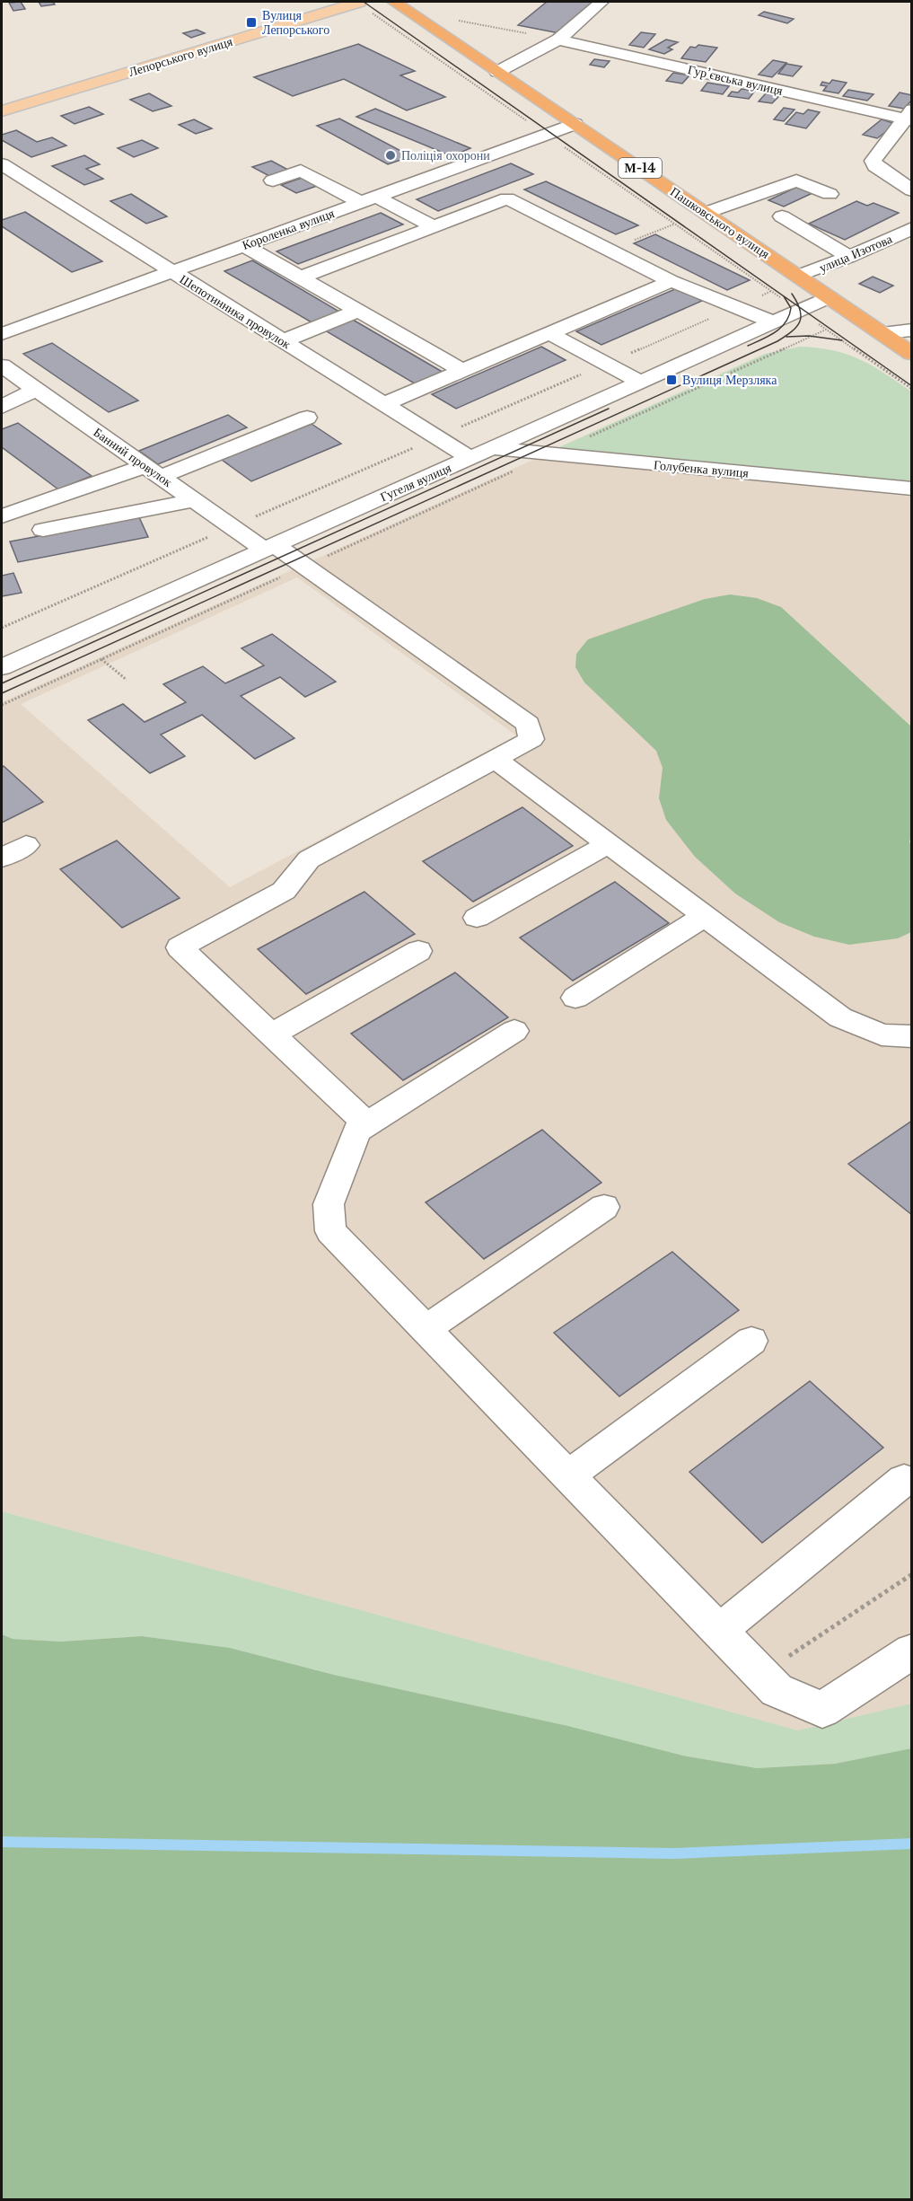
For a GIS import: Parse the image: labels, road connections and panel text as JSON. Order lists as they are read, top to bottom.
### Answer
{
  "streets": {
    "highway": ["М-14", "Пашковського вулиця"],
    "main road": ["Лепорського вулиця"],
    "street": [
      "Гур’євська вулиця",
      "Короленка вулиця",
      "улица Изотова",
      "Шепотинника провулок",
      "Банний провулок",
      "Голубенка вулиця",
      "Гугеля вулиця"
    ]
  },
  "crossings": [
    ["Пашковського вулиця", "Короленка вулиця"],
    ["Пашковського вулиця", "улица Изотова"],
    ["Пашковського вулиця", "Гугеля вулиця"],
    ["Короленка вулиця", "Шепотинника провулок"],
    ["Шепотинника провулок", "Гугеля вулиця"],
    ["Банний провулок", "Гугеля вулиця"],
    ["Голубенка вулиця", "Гугеля вулиця"]
  ],
  "places": {
    "transit": ["Вулиця Лепорського", "Вулиця Мерзляка"],
    "other": ["Поліція охорони"]
  }
}
